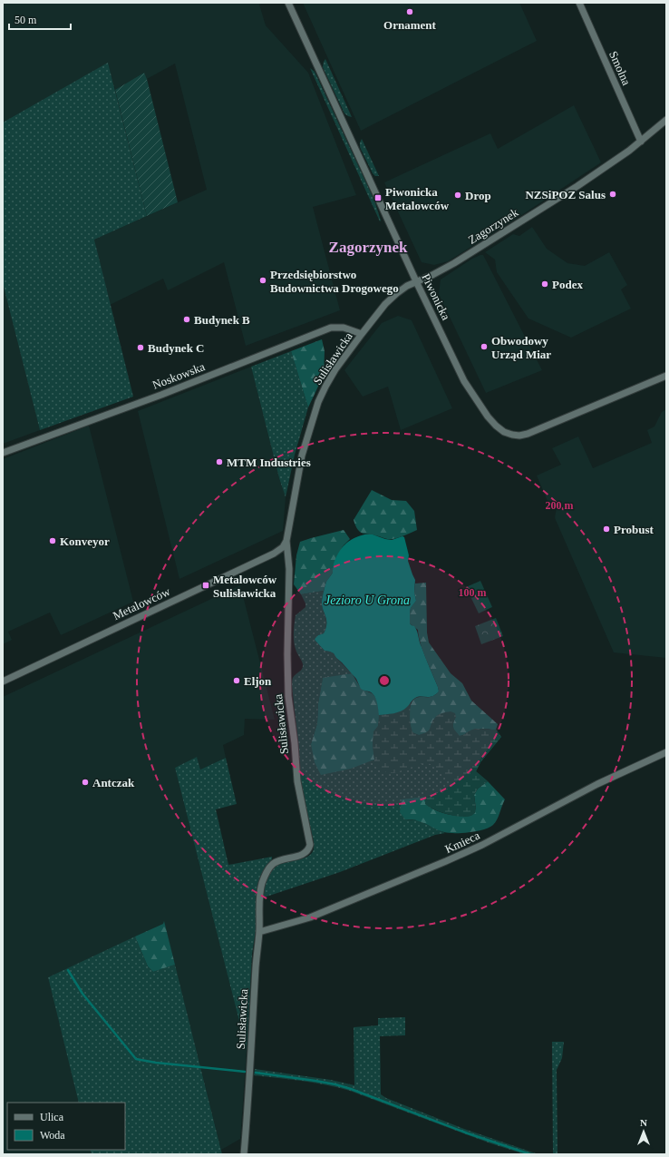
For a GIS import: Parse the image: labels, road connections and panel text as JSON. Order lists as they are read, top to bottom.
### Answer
{
  "streets": {
    "street": [
      "Smolna",
      "Zagorzynek",
      "Piwonicka",
      "Sulisławicka",
      "Noskowska",
      "Metalowców",
      "Kmieca"
    ]
  },
  "crossings": [
    ["Smolna", "Zagorzynek"],
    ["Zagorzynek", "Piwonicka"],
    ["Zagorzynek", "Sulisławicka"],
    ["Piwonicka", "Sulisławicka"],
    ["Sulisławicka", "Noskowska"],
    ["Sulisławicka", "Metalowców"],
    ["Sulisławicka", "Kmieca"]
  ],
  "districts": ["Zagorzynek"],
  "water": ["Jezioro U Grona"],
  "places": {
    "other": [
      "Ornament",
      "NZSiPOZ Salus",
      "Drop",
      "Przedsiębiorstwo Budownictwa Drogowego",
      "Podex",
      "Budynek B",
      "Obwodowy Urząd Miar",
      "Budynek C",
      "MTM Industries",
      "Probust",
      "Konveyor",
      "Eljon",
      "Antczak"
    ],
    "transit": ["Piwonicka Metalowców", "Metalowców Sulisławicka"]
  },
  "legend": ["Ulica", "Woda"],
  "scale_bar": "50 m",
  "north": "top",
  "rings": ["200 m", "100 m"]
}
